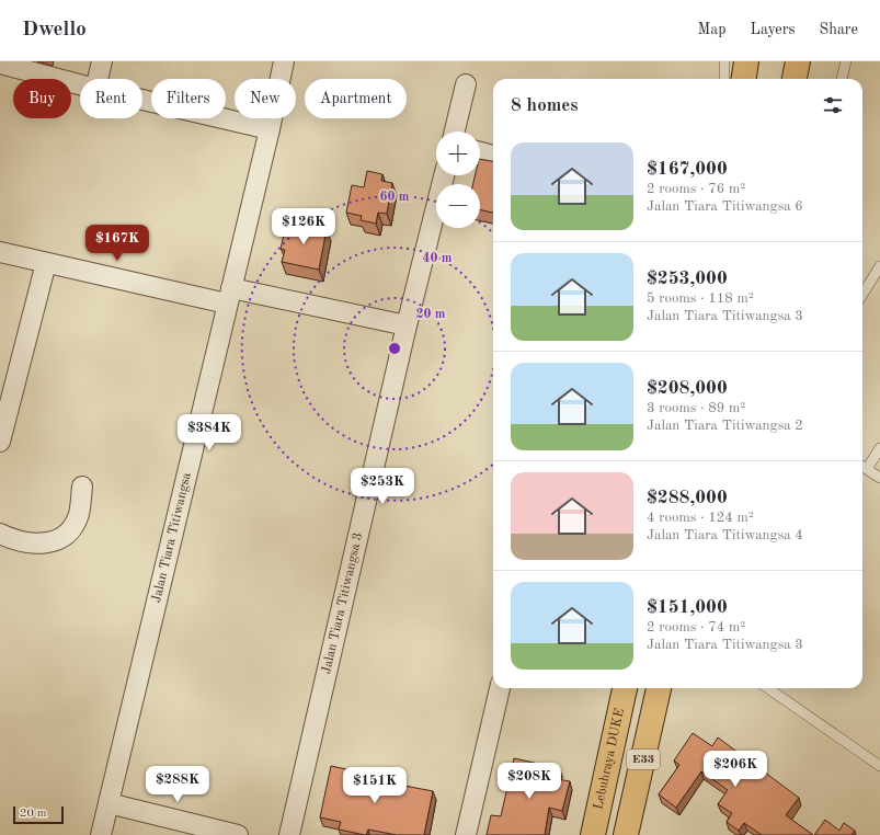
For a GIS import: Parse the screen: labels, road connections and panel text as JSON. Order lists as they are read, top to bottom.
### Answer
{
  "streets": {
    "highway": ["Lebuhraya DUKE", "E33"],
    "street": ["Jalan Tiara Titiwangsa", "Jalan Tiara Titiwangsa 3"]
  },
  "scale_bar": "20 m",
  "page": {
    "header": "Dwello",
    "nav": ["Map", "Layers", "Share"],
    "chip": [
      "Buy",
      "Rent",
      "Filters",
      "New",
      "Apartment"
    ],
    "heading": "8 homes",
    "map_buttons": ["+", "−"],
    "list": [
      {
        "name": "$167,000",
        "note": "2 rooms · 76 m² · Jalan Tiara Titiwangsa 6"
      },
      {
        "name": "$253,000",
        "note": "5 rooms · 118 m² · Jalan Tiara Titiwangsa 3"
      },
      {
        "name": "$208,000",
        "note": "3 rooms · 89 m² · Jalan Tiara Titiwangsa 2"
      },
      {
        "name": "$288,000",
        "note": "4 rooms · 124 m² · Jalan Tiara Titiwangsa 4"
      },
      {
        "name": "$151,000",
        "note": "2 rooms · 74 m² · Jalan Tiara Titiwangsa 3"
      }
    ],
    "price": [
      "$126K",
      "$167K",
      "$384K",
      "$253K",
      "$206K",
      "$208K",
      "$288K",
      "$151K"
    ],
    "scale": "20 m"
  },
  "rings": ["60 m", "40 m", "20 m"]
}
